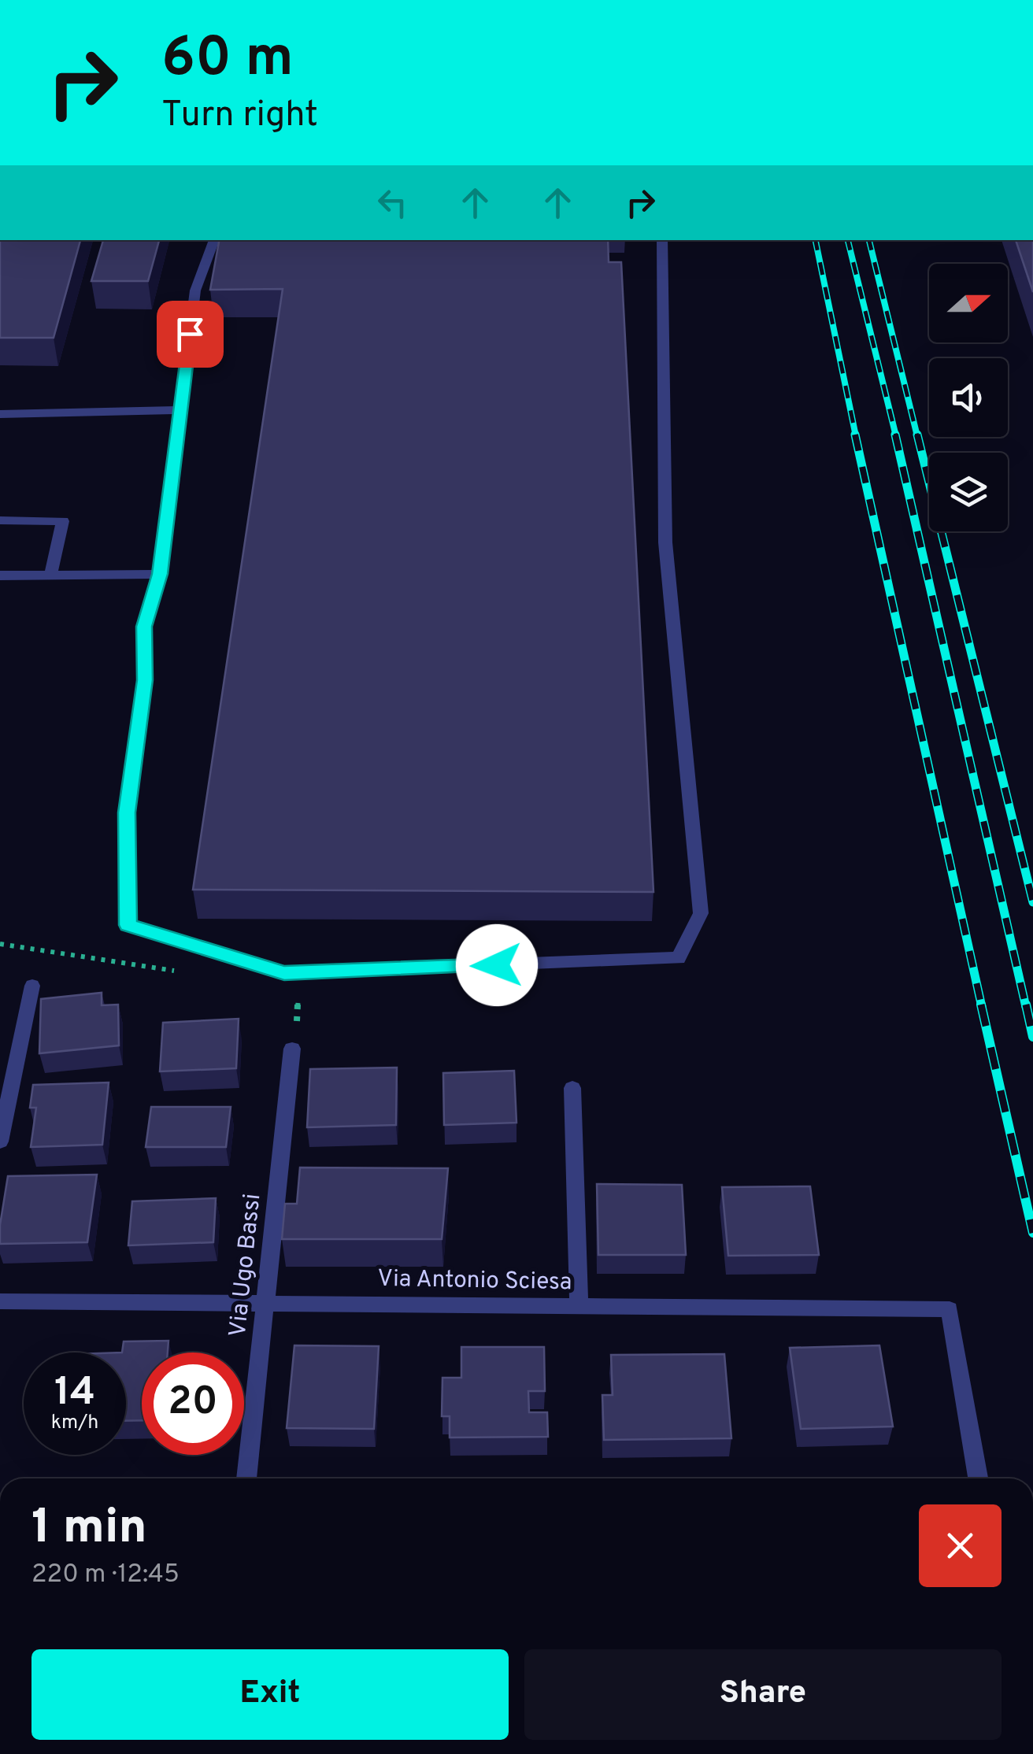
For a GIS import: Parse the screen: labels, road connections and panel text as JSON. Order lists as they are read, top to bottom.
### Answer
{
  "streets": {
    "street": ["Via Ugo Bassi", "Via Antonio Sciesa"]
  },
  "crossings": [
    ["Via Ugo Bassi", "Via Antonio Sciesa"]
  ],
  "north": "right",
  "page": {
    "turn": ["60 m", "Turn right"],
    "speed": "14 km/h",
    "limit": "20",
    "heading": ["1 min", "220 m · 12:45"],
    "buttons": ["Exit", "Share"]
  }
}
